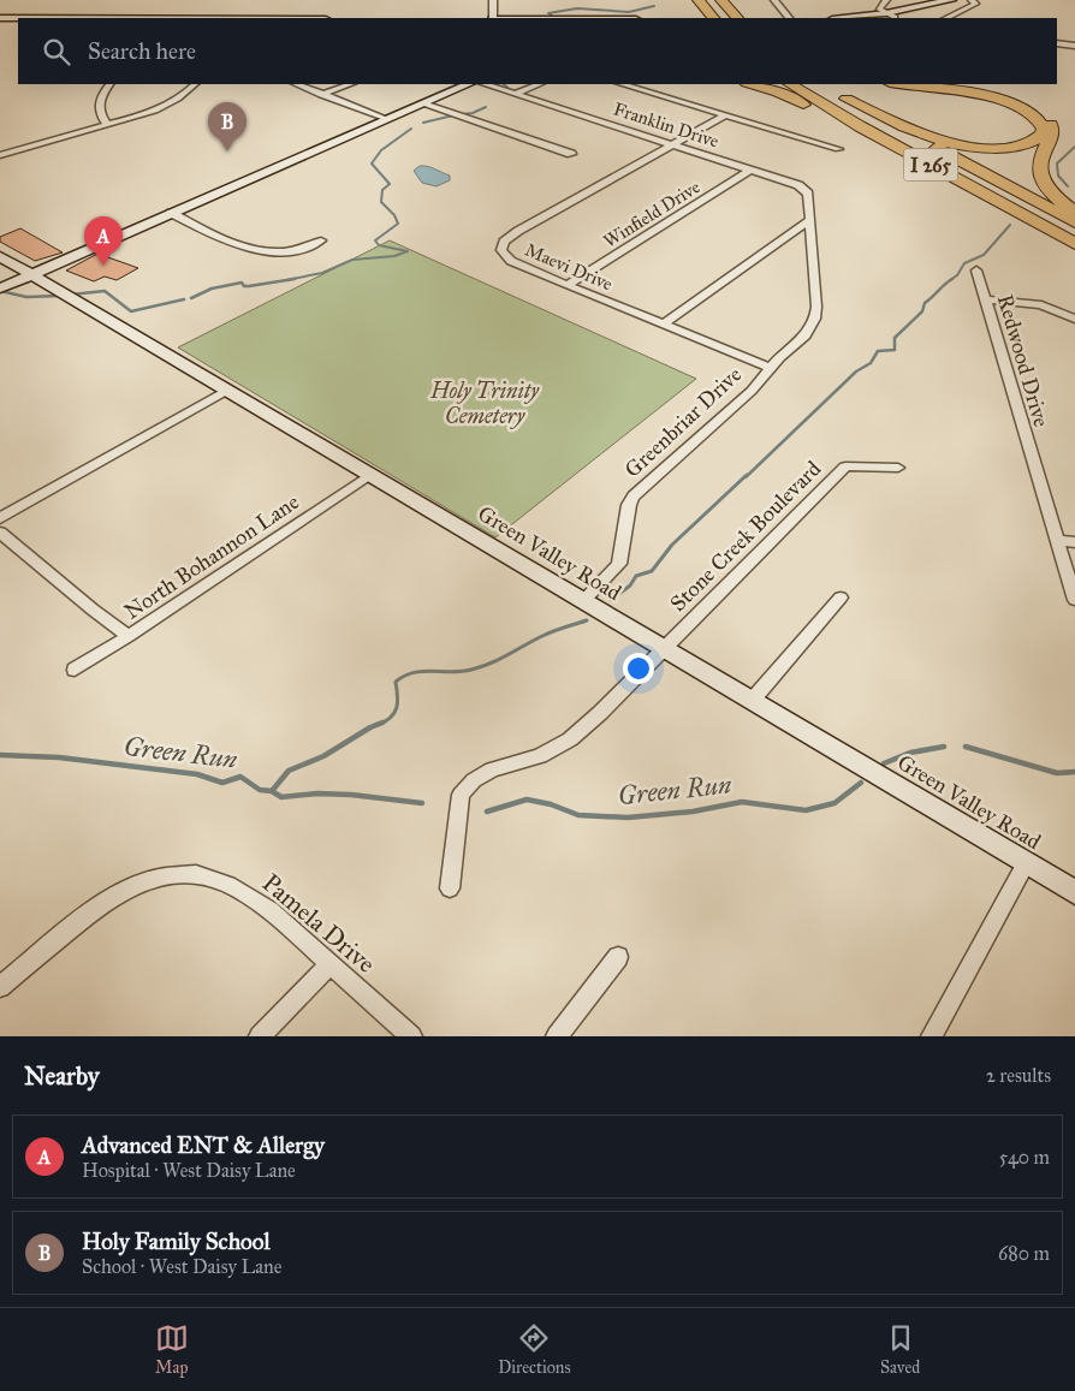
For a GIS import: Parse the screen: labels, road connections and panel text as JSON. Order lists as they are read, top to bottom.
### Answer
{
  "streets": {
    "highway": ["I 265"],
    "street": [
      "Franklin Drive",
      "Winfield Drive",
      "Maevi Drive",
      "Redwood Drive",
      "Greenbriar Drive",
      "Stone Creek Boulevard",
      "Green Valley Road",
      "North Bohannon Lane",
      "Pamela Drive"
    ]
  },
  "crossings": [
    ["Franklin Drive", "Winfield Drive"],
    ["Franklin Drive", "Maevi Drive"],
    ["Franklin Drive", "Greenbriar Drive"],
    ["Winfield Drive", "Maevi Drive"],
    ["Maevi Drive", "Greenbriar Drive"],
    ["Greenbriar Drive", "Green Valley Road"],
    ["Stone Creek Boulevard", "Green Valley Road"],
    ["Green Valley Road", "North Bohannon Lane"]
  ],
  "water": ["Green Run"],
  "parks": ["Holy Trinity Cemetery"],
  "page": {
    "search": "Search here",
    "pins": ["B", "A"],
    "heading": ["Nearby", "2 results"],
    "list": [
      {
        "mark": "A",
        "name": "Advanced ENT & Allergy",
        "note": "Hospital · West Daisy Lane",
        "value": "540 m"
      },
      {
        "mark": "B",
        "name": "Holy Family School",
        "note": "School · West Daisy Lane",
        "value": "680 m"
      }
    ],
    "nav": ["Map", "Directions", "Saved"]
  }
}
